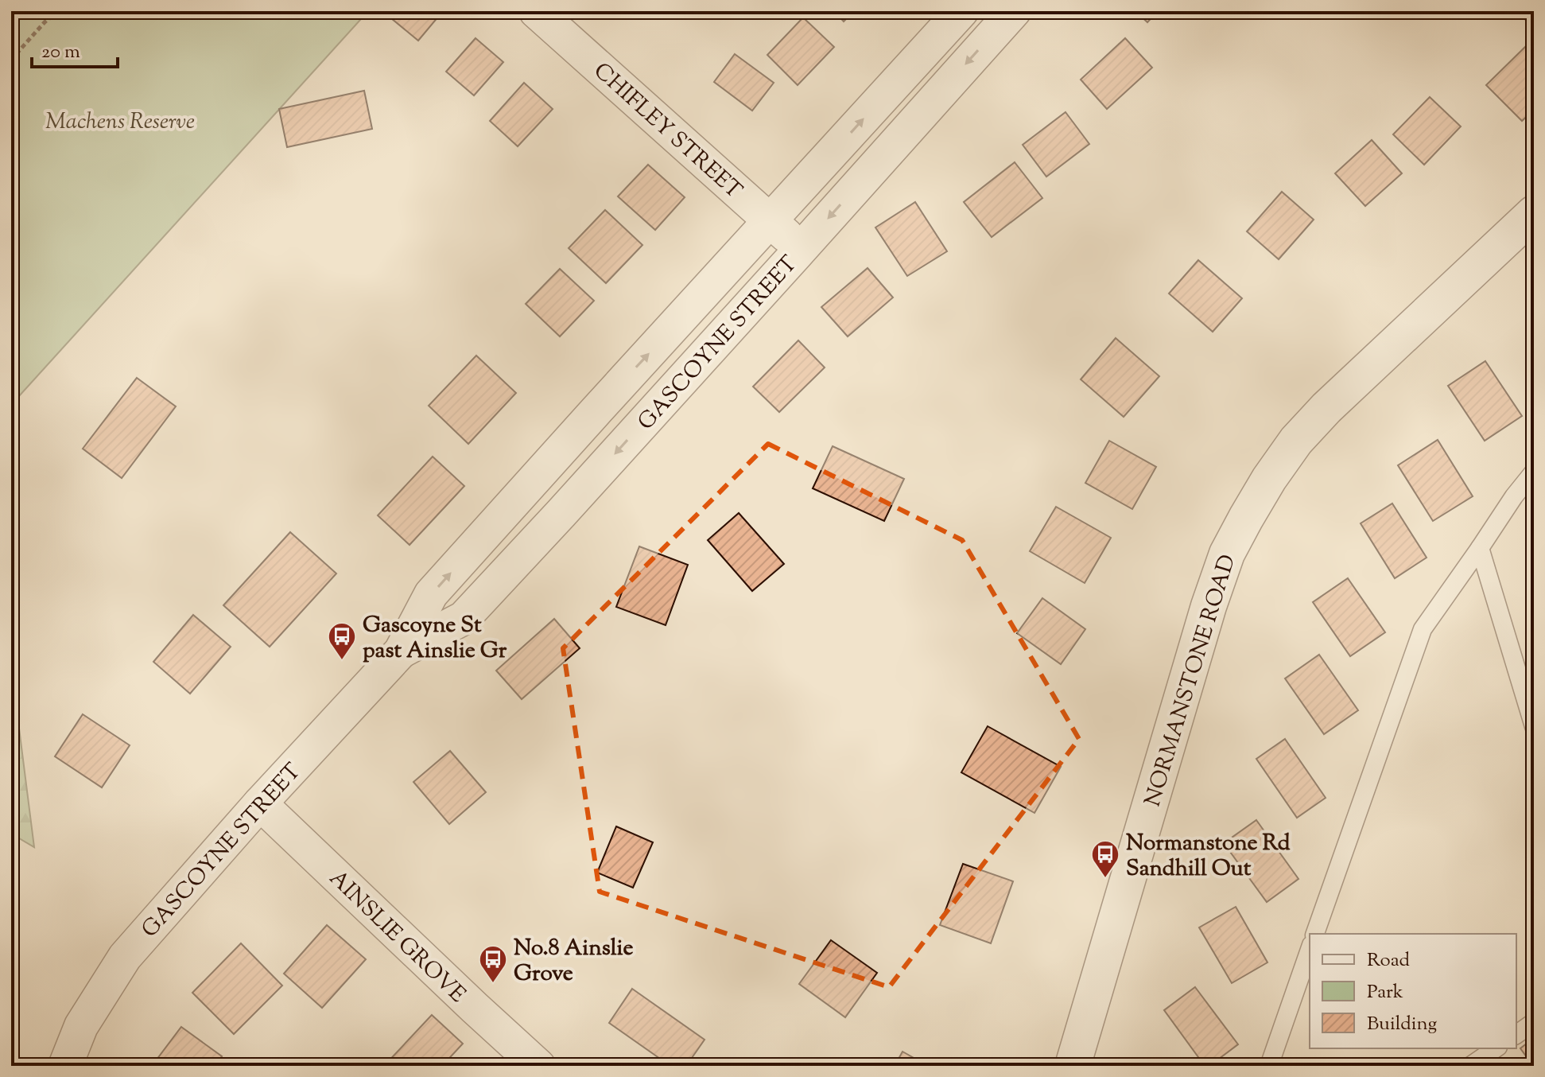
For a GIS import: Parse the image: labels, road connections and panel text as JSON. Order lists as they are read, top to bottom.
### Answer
{
  "streets": {
    "street": [
      "CHIFLEY STREET",
      "GASCOYNE STREET",
      "NORMANSTONE ROAD",
      "AINSLIE GROVE"
    ]
  },
  "crossings": [
    ["CHIFLEY STREET", "GASCOYNE STREET"],
    ["GASCOYNE STREET", "AINSLIE GROVE"]
  ],
  "parks": ["Machens Reserve"],
  "places": {
    "bus stop": ["Gascoyne St past Ainslie Gr", "Normanstone Rd Sandhill Out", "No.8 Ainslie Grove"]
  },
  "legend": ["Road", "Park", "Building"],
  "scale_bar": "20 m"
}
